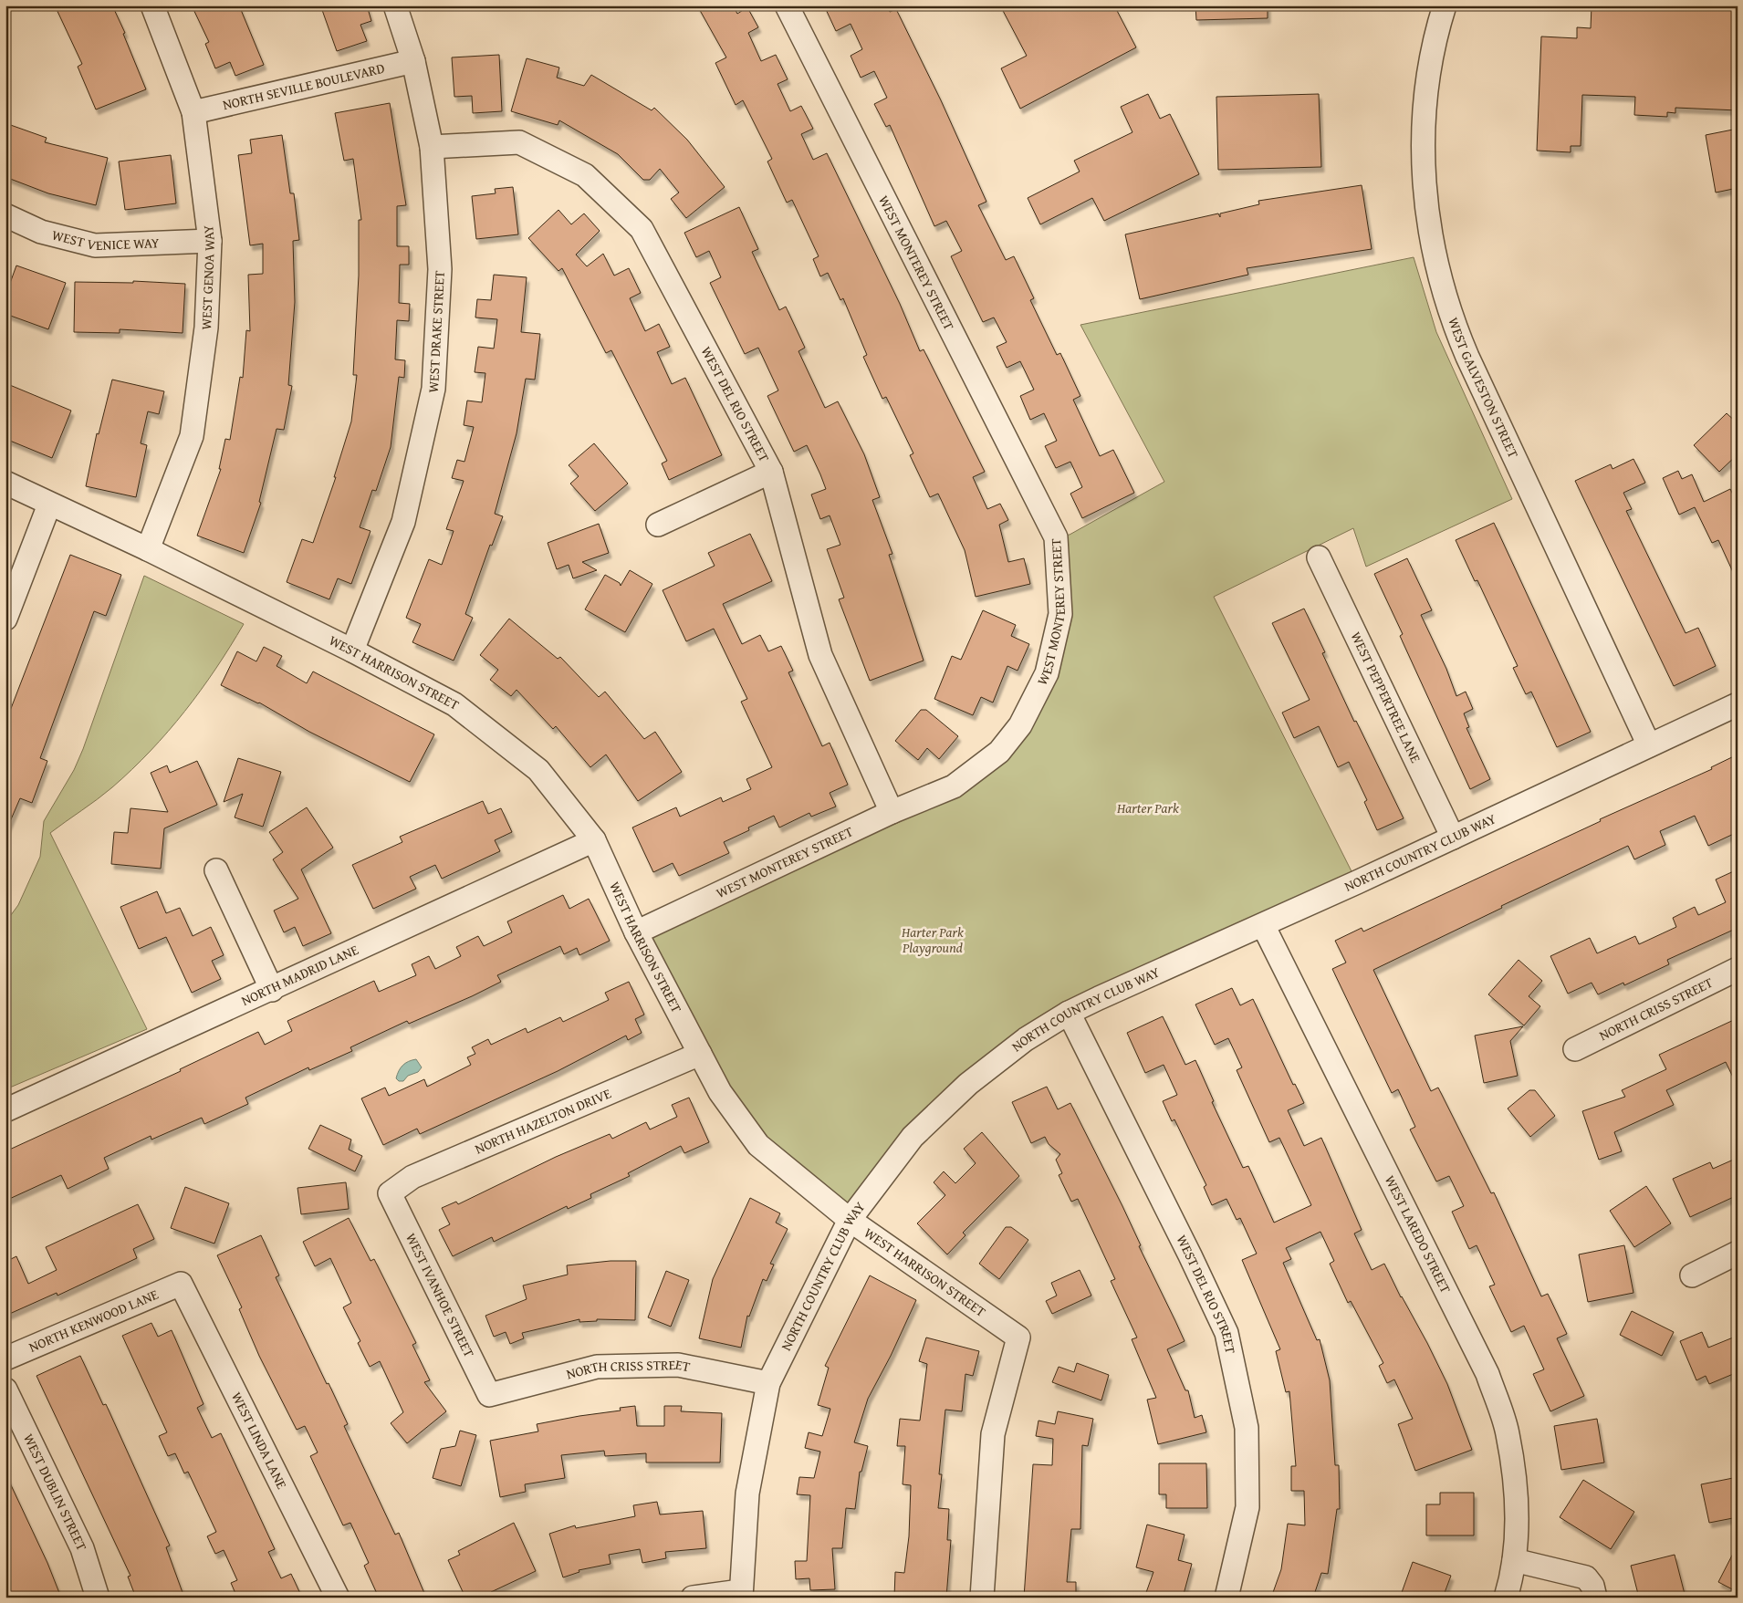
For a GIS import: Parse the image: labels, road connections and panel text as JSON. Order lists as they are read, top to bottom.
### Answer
{
  "streets": {
    "street": [
      "NORTH SEVILLE BOULEVARD",
      "WEST VENICE WAY",
      "WEST MONTEREY STREET",
      "WEST GENOA WAY",
      "WEST DRAKE STREET",
      "WEST GALVESTON STREET",
      "WEST DEL RIO STREET",
      "WEST HARRISON STREET",
      "WEST PEPPERTREE LANE",
      "NORTH COUNTRY CLUB WAY",
      "NORTH MADRID LANE",
      "NORTH CRISS STREET",
      "NORTH HAZELTON DRIVE",
      "WEST LAREDO STREET",
      "WEST IVANHOE STREET",
      "NORTH KENWOOD LANE",
      "WEST LINDA LANE",
      "WEST DUBLIN STREET"
    ]
  },
  "crossings": [
    ["NORTH SEVILLE BOULEVARD", "WEST GENOA WAY"],
    ["NORTH SEVILLE BOULEVARD", "WEST DRAKE STREET"],
    ["WEST VENICE WAY", "WEST GENOA WAY"],
    ["WEST MONTEREY STREET", "WEST DEL RIO STREET"],
    ["WEST MONTEREY STREET", "WEST HARRISON STREET"],
    ["WEST GENOA WAY", "WEST HARRISON STREET"],
    ["WEST DRAKE STREET", "WEST DEL RIO STREET"],
    ["WEST DRAKE STREET", "WEST HARRISON STREET"],
    ["WEST GALVESTON STREET", "NORTH COUNTRY CLUB WAY"],
    ["WEST DEL RIO STREET", "NORTH COUNTRY CLUB WAY"],
    ["WEST HARRISON STREET", "NORTH COUNTRY CLUB WAY"],
    ["WEST HARRISON STREET", "NORTH MADRID LANE"],
    ["WEST HARRISON STREET", "NORTH HAZELTON DRIVE"],
    ["WEST PEPPERTREE LANE", "NORTH COUNTRY CLUB WAY"],
    ["NORTH COUNTRY CLUB WAY", "NORTH CRISS STREET"],
    ["NORTH COUNTRY CLUB WAY", "WEST LAREDO STREET"],
    ["NORTH CRISS STREET", "WEST IVANHOE STREET"],
    ["NORTH HAZELTON DRIVE", "WEST IVANHOE STREET"],
    ["NORTH KENWOOD LANE", "WEST LINDA LANE"]
  ],
  "parks": ["Harter Park", "Harter Park Playground"]
}
